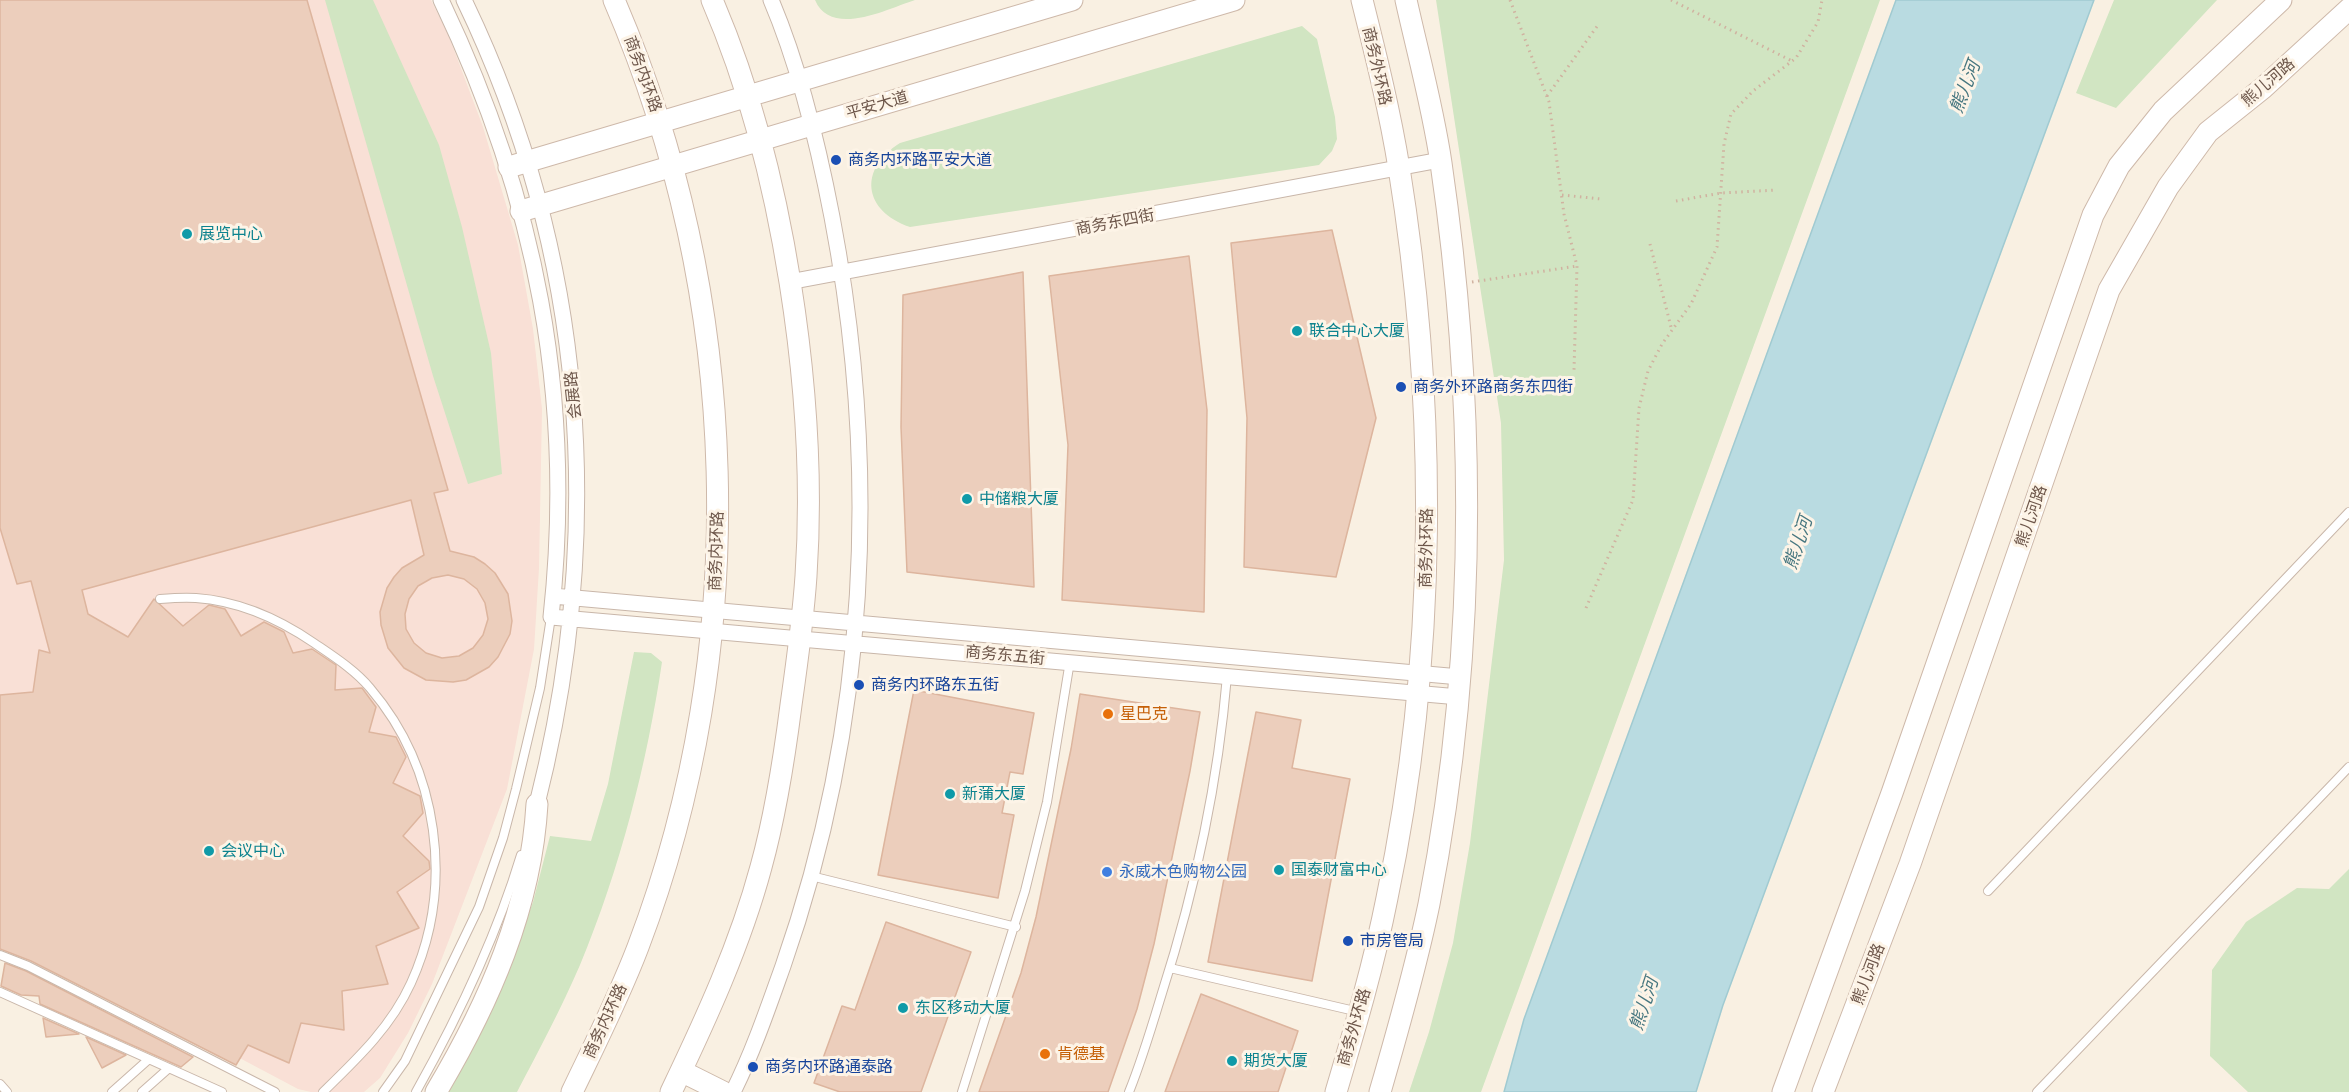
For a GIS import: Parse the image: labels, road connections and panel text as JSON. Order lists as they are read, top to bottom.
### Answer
{
  "streets": {
    "street": [
      "商务外环路",
      "商务内环路",
      "熊儿河路",
      "平安大道",
      "商务东四街",
      "会展路",
      "商务东五街"
    ]
  },
  "crossings": [
    ["商务外环路", "商务东四街"],
    ["商务外环路", "商务东五街"],
    ["商务内环路", "平安大道"],
    ["商务内环路", "商务东五街"],
    ["平安大道", "会展路"],
    ["会展路", "商务东五街"]
  ],
  "water": ["熊儿河"],
  "places": [
    "商务内环路平安大道",
    "展览中心",
    "联合中心大厦",
    "商务外环路商务东四街",
    "中储粮大厦",
    "商务内环路东五街",
    "星巴克",
    "新蒲大厦",
    "会议中心",
    "国泰财富中心",
    "永威木色购物公园",
    "市房管局",
    "东区移动大厦",
    "肯德基",
    "期货大厦",
    "商务内环路通泰路"
  ]
}
